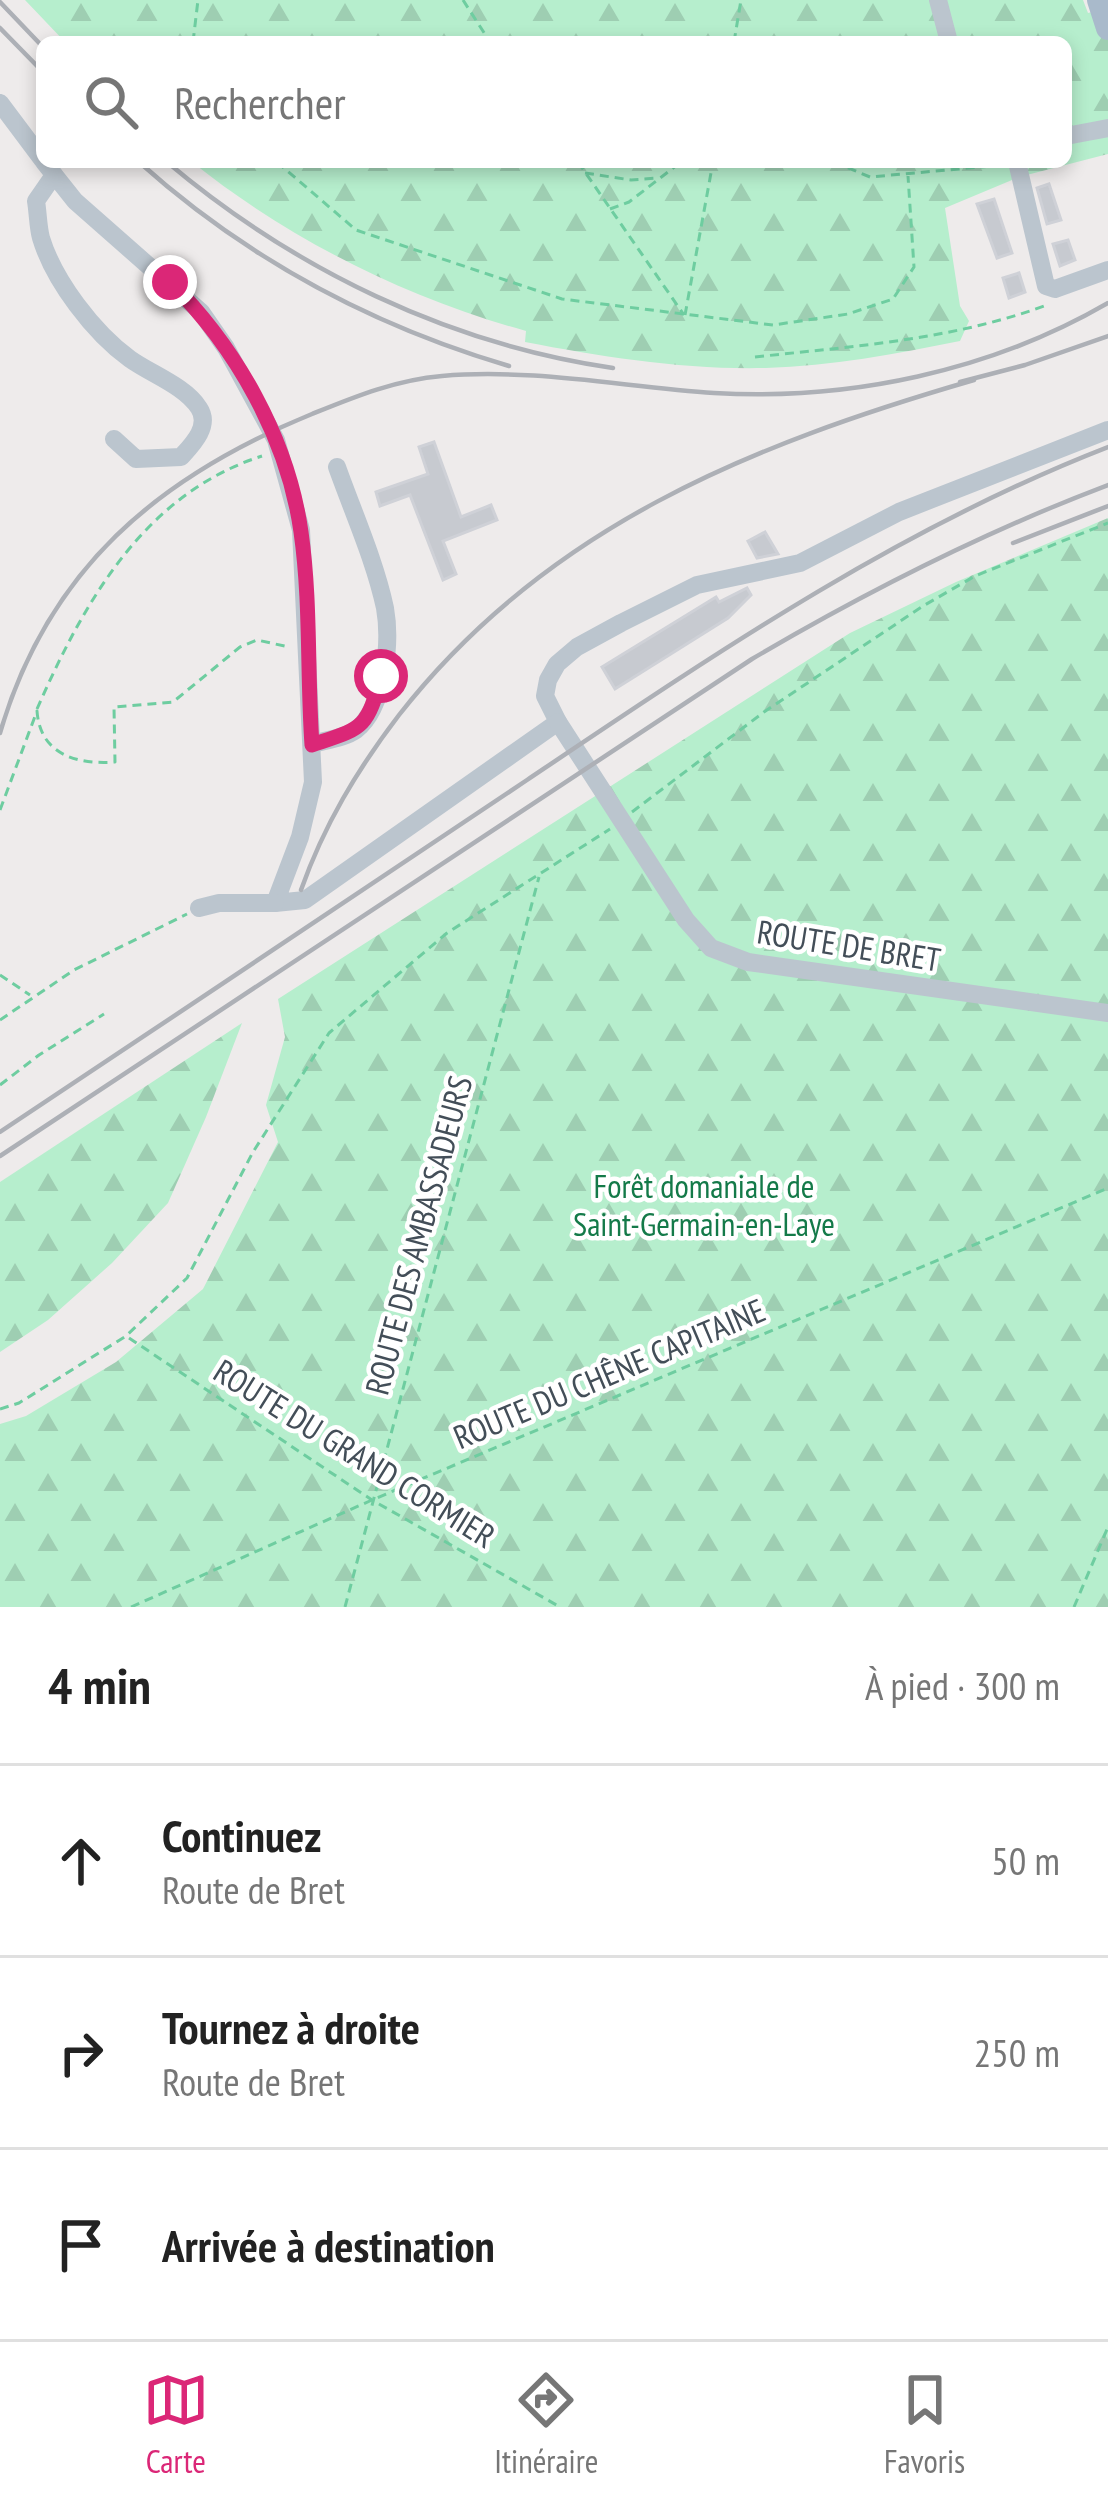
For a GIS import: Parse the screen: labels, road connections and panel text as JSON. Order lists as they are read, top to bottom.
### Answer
{
  "streets": {
    "street": ["ROUTE DE BRET"],
    "path": ["ROUTE DES AMBASSADEURS", "ROUTE DU CHÊNE CAPITAINE", "ROUTE DU GRAND CORMIER"]
  },
  "crossings": [
    ["ROUTE DES AMBASSADEURS", "ROUTE DU CHÊNE CAPITAINE"],
    ["ROUTE DES AMBASSADEURS", "ROUTE DU GRAND CORMIER"],
    ["ROUTE DU CHÊNE CAPITAINE", "ROUTE DU GRAND CORMIER"]
  ],
  "parks": ["Forêt domaniale de Saint-Germain-en-Laye"],
  "page": {
    "search": "Rechercher",
    "heading": ["4 min", "À pied · 300 m"],
    "list": [
      ["Continuez", "Route de Bret", "50 m"],
      ["Tournez à droite", "Route de Bret", "250 m"],
      "Arrivée à destination"
    ],
    "nav": ["Carte", "Itinéraire", "Favoris"]
  }
}
